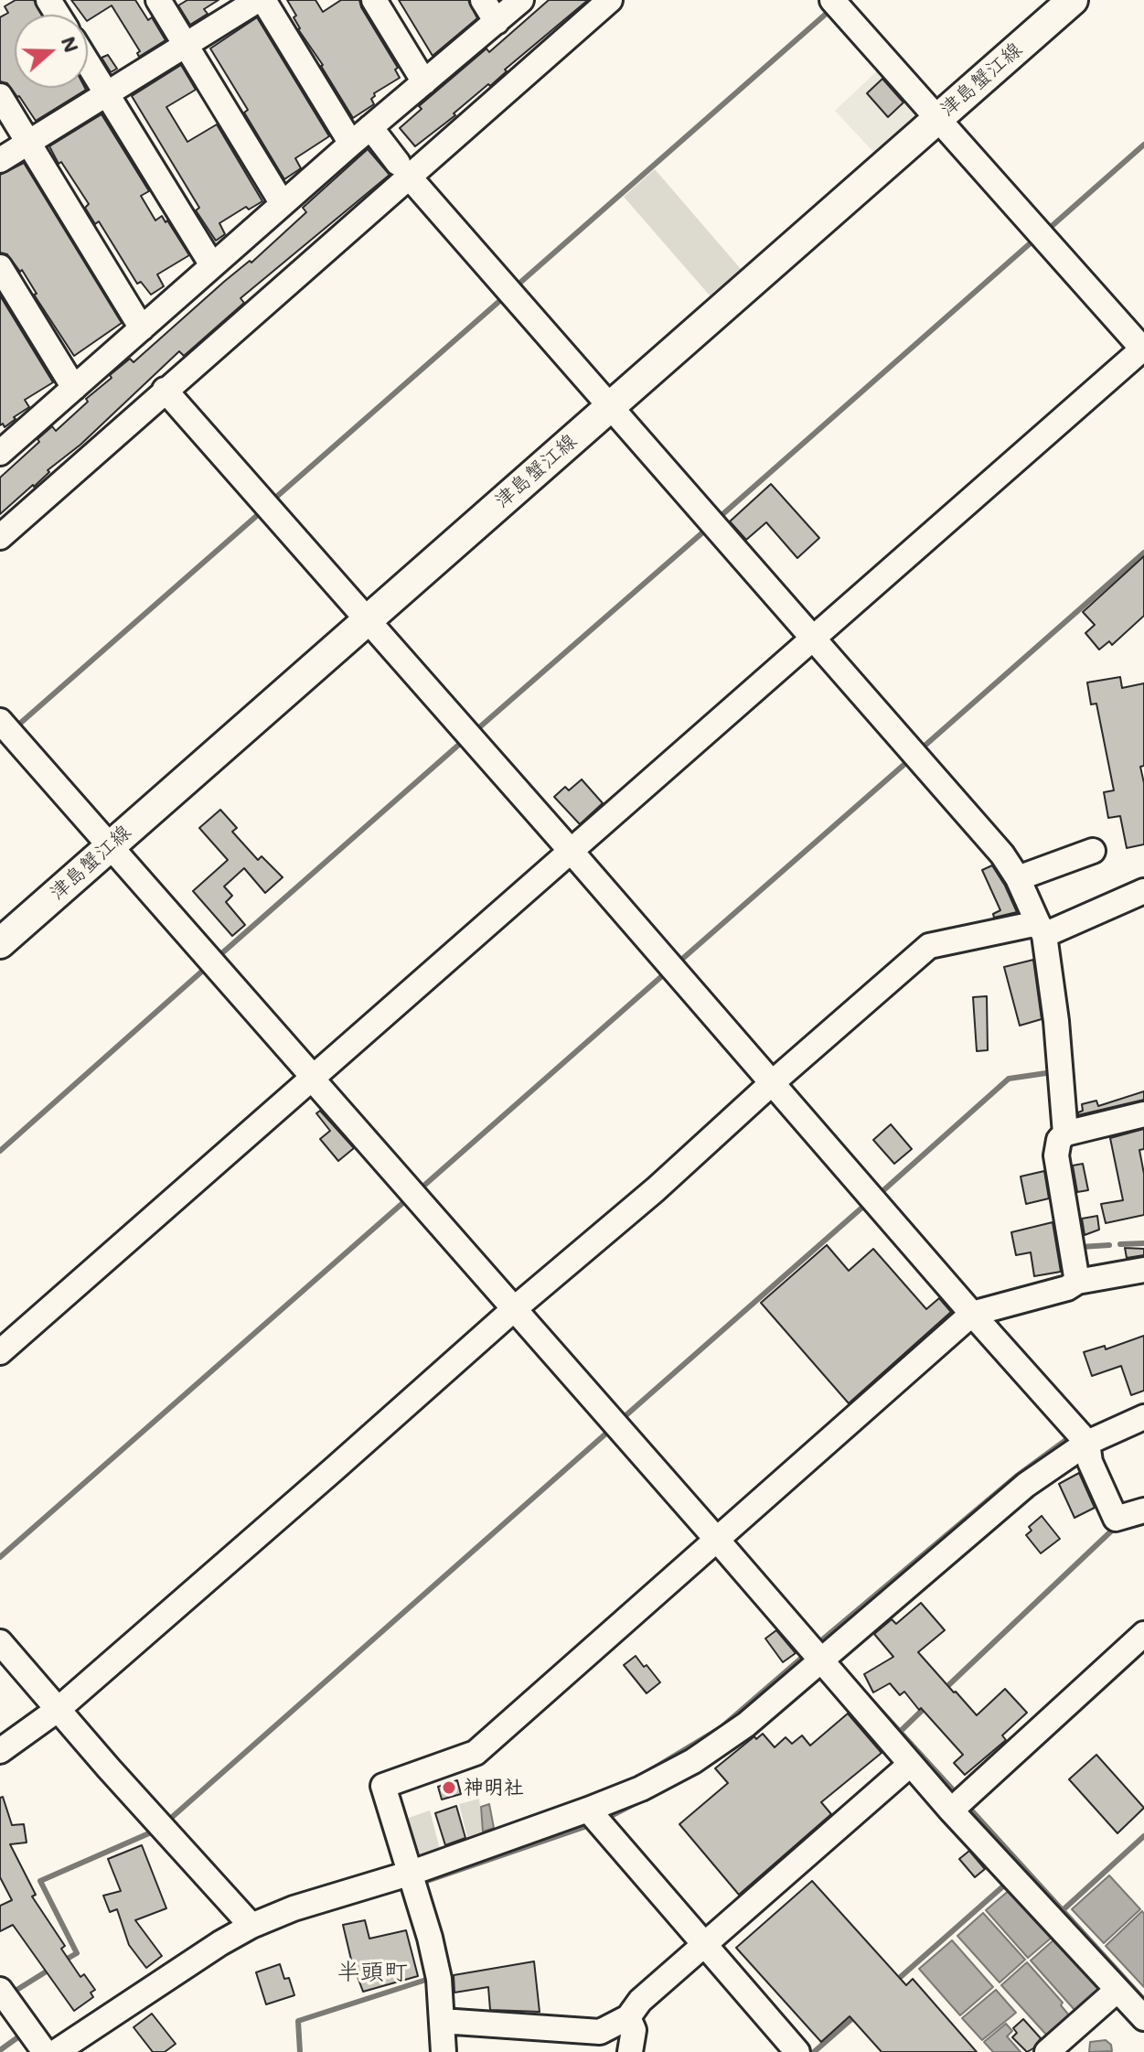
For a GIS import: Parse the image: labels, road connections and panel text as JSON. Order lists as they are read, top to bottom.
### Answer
{
  "streets": {
    "main road": ["津島蟹江線"]
  },
  "districts": ["半頭町"],
  "places": ["神明社"],
  "north": "right"
}
